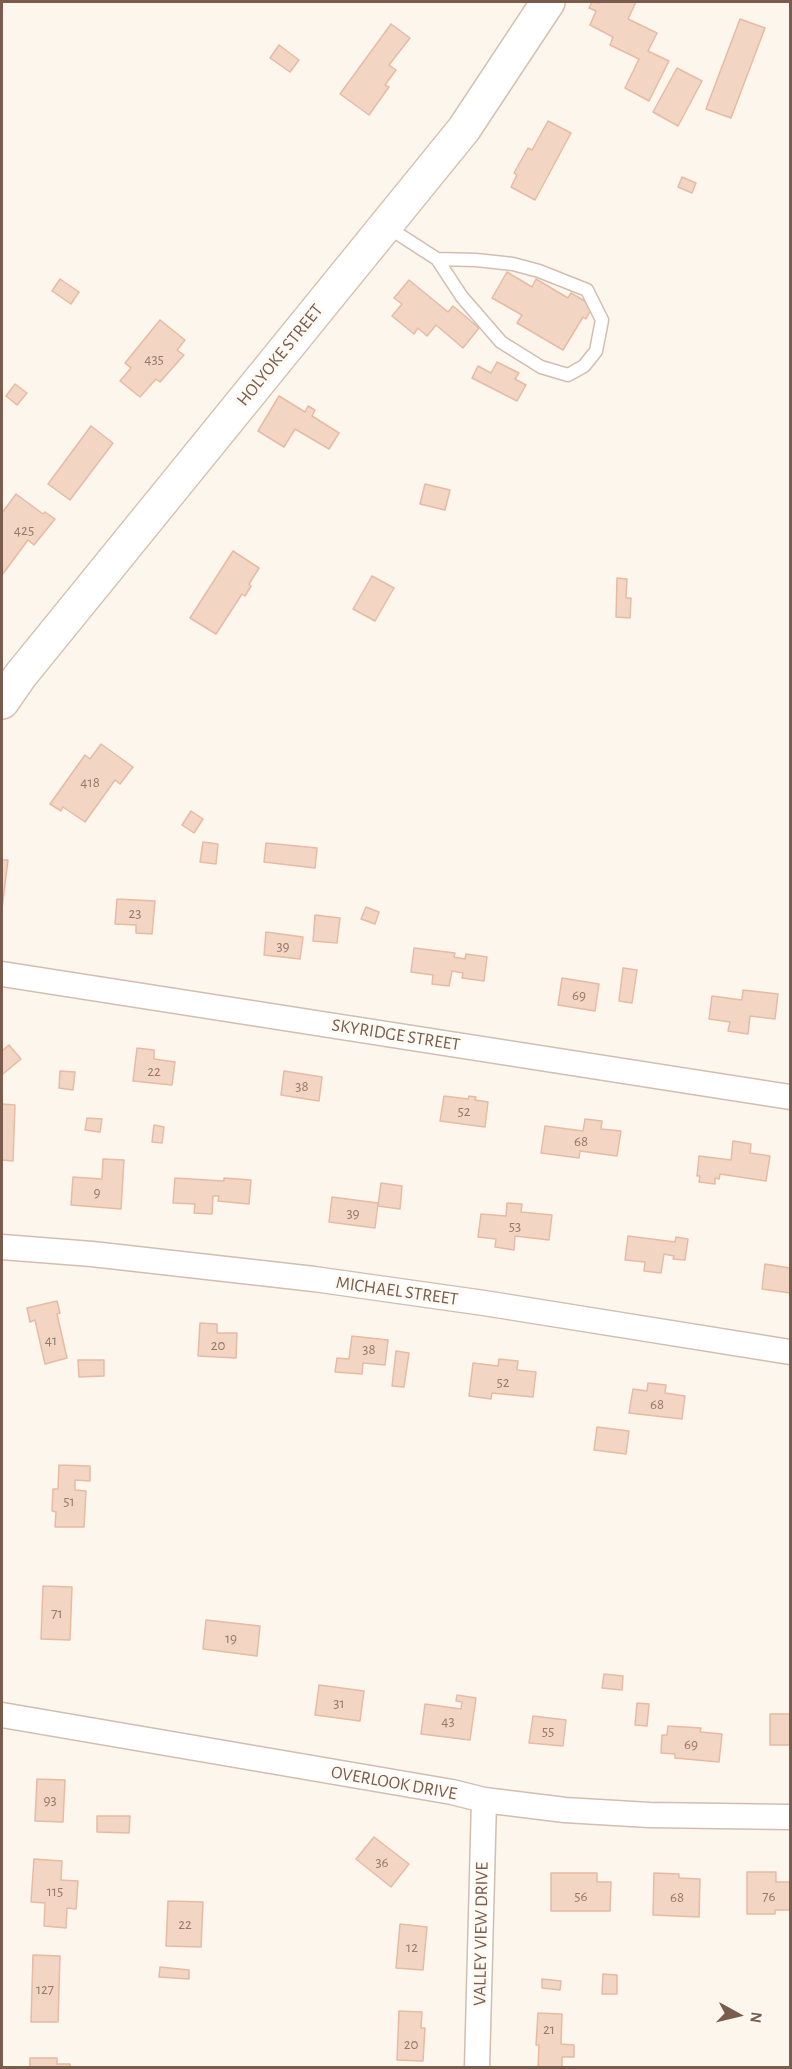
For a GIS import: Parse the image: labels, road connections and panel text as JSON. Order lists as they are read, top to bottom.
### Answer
{
  "streets": {
    "main road": ["HOLYOKE STREET"],
    "street": [
      "SKYRIDGE STREET",
      "MICHAEL STREET",
      "OVERLOOK DRIVE",
      "VALLEY VIEW DRIVE"
    ]
  },
  "crossings": [
    ["OVERLOOK DRIVE", "VALLEY VIEW DRIVE"]
  ],
  "house_numbers": [
    "435",
    "425",
    "418",
    "23",
    "39",
    "69",
    "22",
    "38",
    "52",
    "68",
    "9",
    "39",
    "53",
    "41",
    "20",
    "38",
    "52",
    "68",
    "51",
    "71",
    "19",
    "31",
    "43",
    "55",
    "69",
    "93",
    "36",
    "115",
    "56",
    "76",
    "68",
    "22",
    "12",
    "127",
    "21",
    "20"
  ],
  "north": "right"
}
